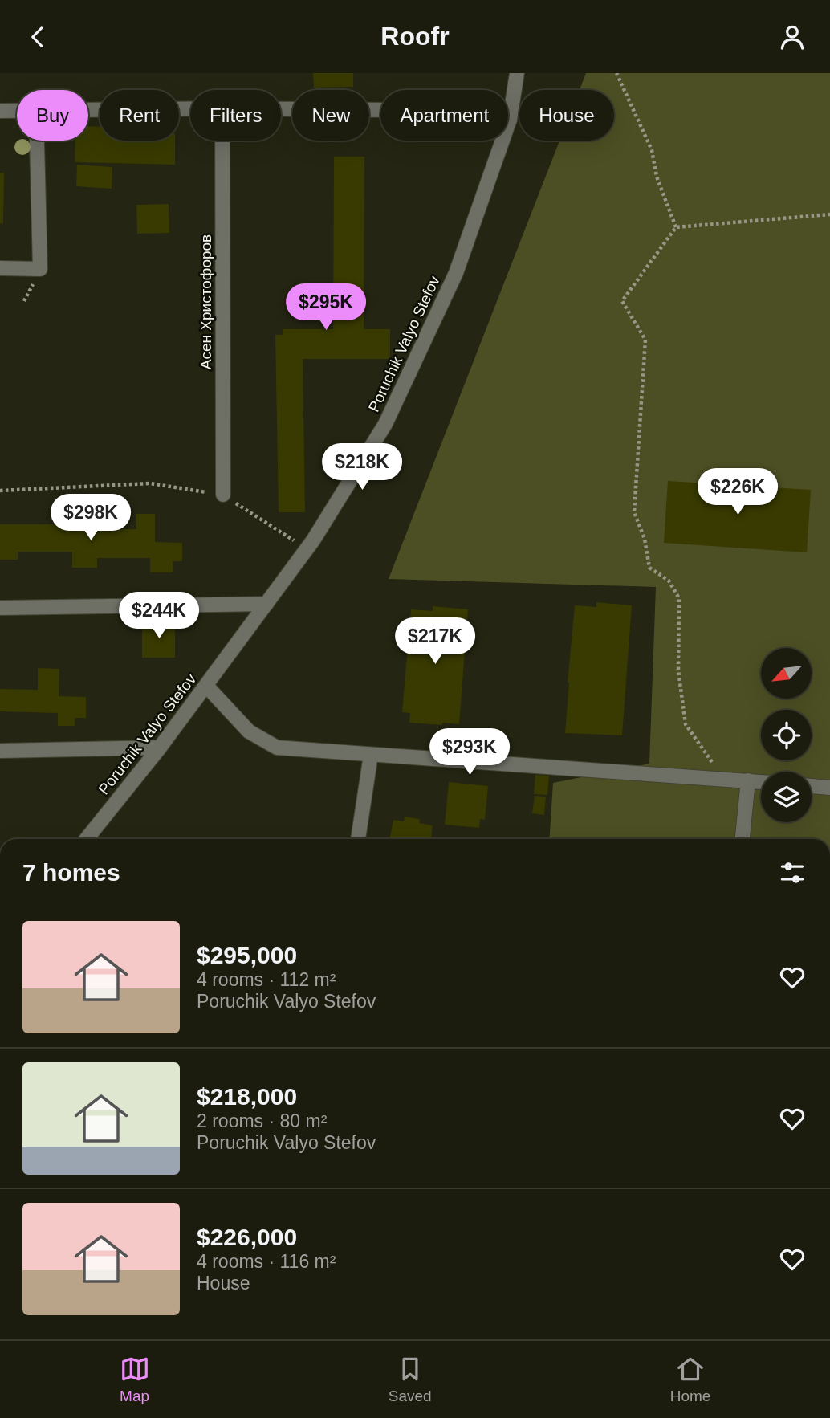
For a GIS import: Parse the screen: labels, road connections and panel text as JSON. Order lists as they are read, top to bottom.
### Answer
{
  "streets": {
    "street": ["Асен Христофоров", "Poruchik Valyo Stefov"]
  },
  "north": "bottom left",
  "page": {
    "header": "Roofr",
    "chip": [
      "Buy",
      "Rent",
      "Filters",
      "New",
      "Apartment",
      "House"
    ],
    "price": [
      "$295K",
      "$218K",
      "$226K",
      "$298K",
      "$244K",
      "$217K",
      "$293K"
    ],
    "heading": "7 homes",
    "list": [
      {
        "name": "$295,000",
        "note": "4 rooms · 112 m² · Poruchik Valyo Stefov"
      },
      {
        "name": "$218,000",
        "note": "2 rooms · 80 m² · Poruchik Valyo Stefov"
      },
      {
        "name": "$226,000",
        "note": "4 rooms · 116 m² · House"
      }
    ],
    "tabs": ["Map", "Saved", "Home"]
  }
}
